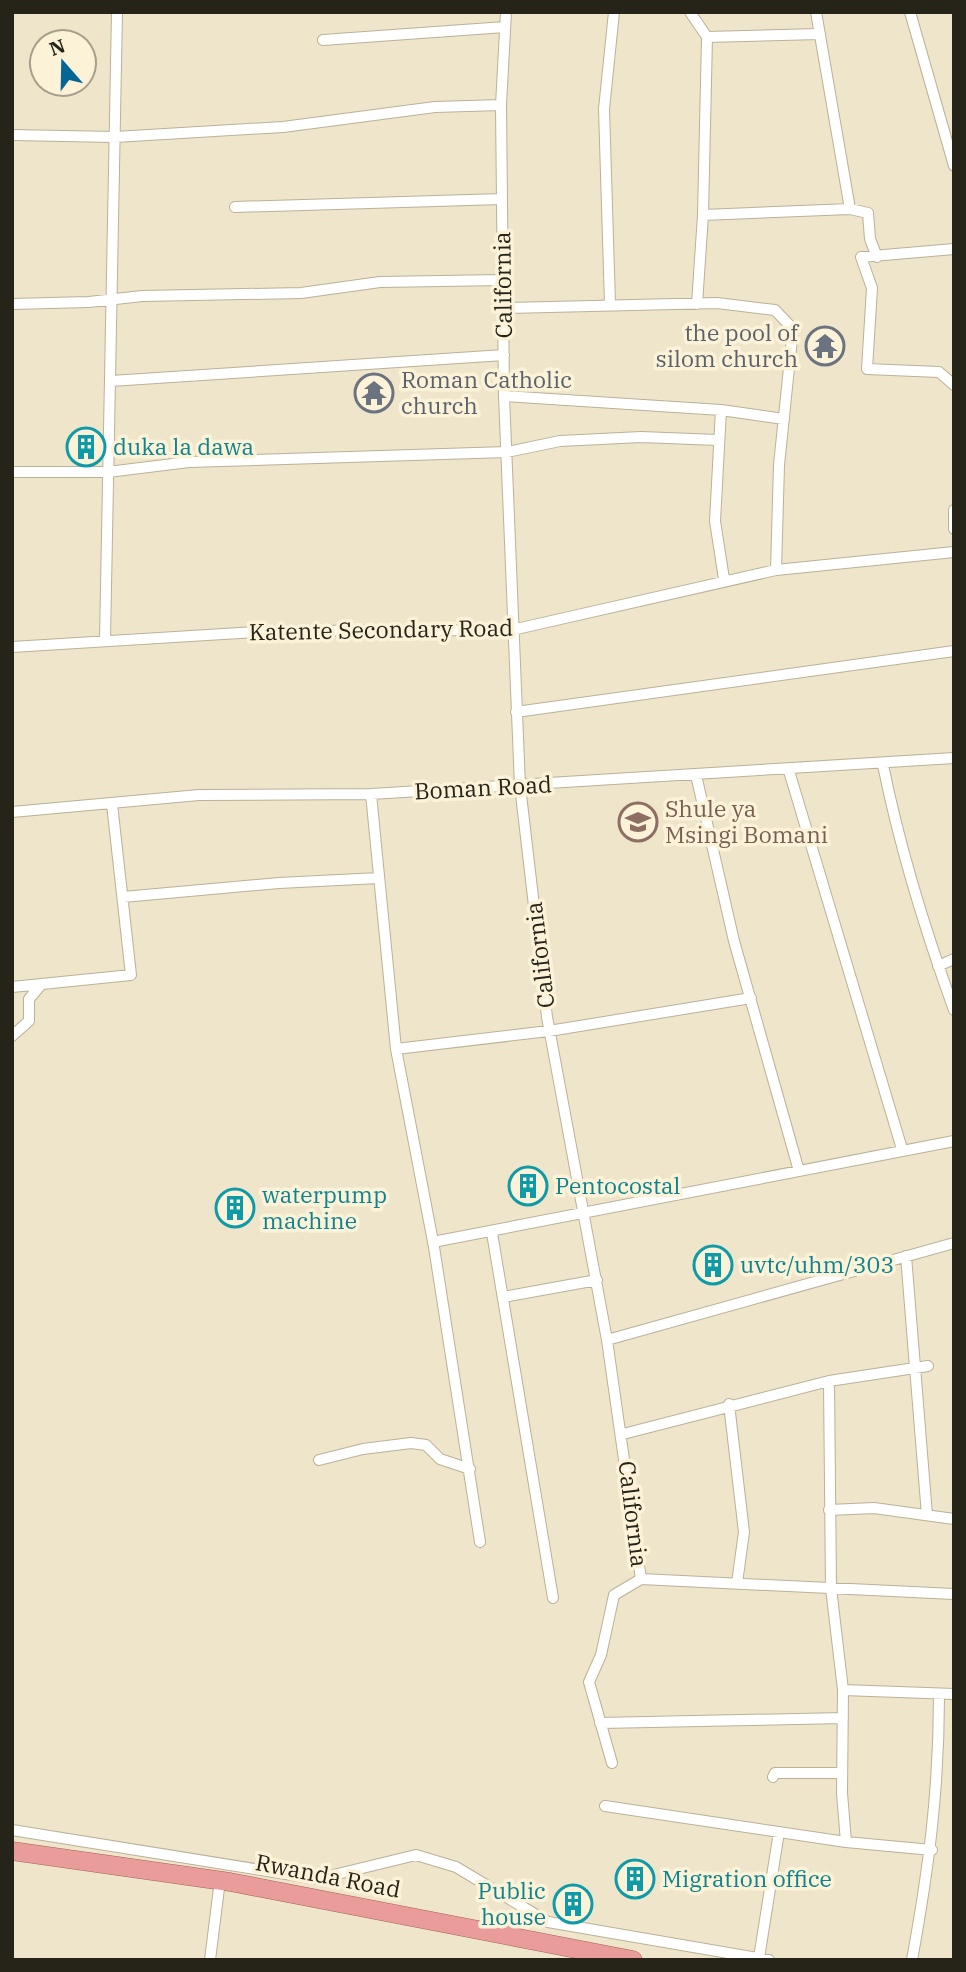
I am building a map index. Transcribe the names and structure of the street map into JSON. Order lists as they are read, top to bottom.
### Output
{
  "streets": {
    "highway": ["Rwanda Road"],
    "street": ["California", "Katente Secondary Road", "Boman Road"]
  },
  "crossings": [
    ["California", "Katente Secondary Road"],
    ["California", "Boman Road"]
  ],
  "places": {
    "temple": ["the pool of silom church", "Roman Catholic church"],
    "building": [
      "duka la dawa",
      "Pentocostal",
      "waterpump machine",
      "uvtc/uhm/303",
      "Migration office",
      "Public house"
    ],
    "school or university": ["Shule ya Msingi Bomani"]
  },
  "north": "top"
}
